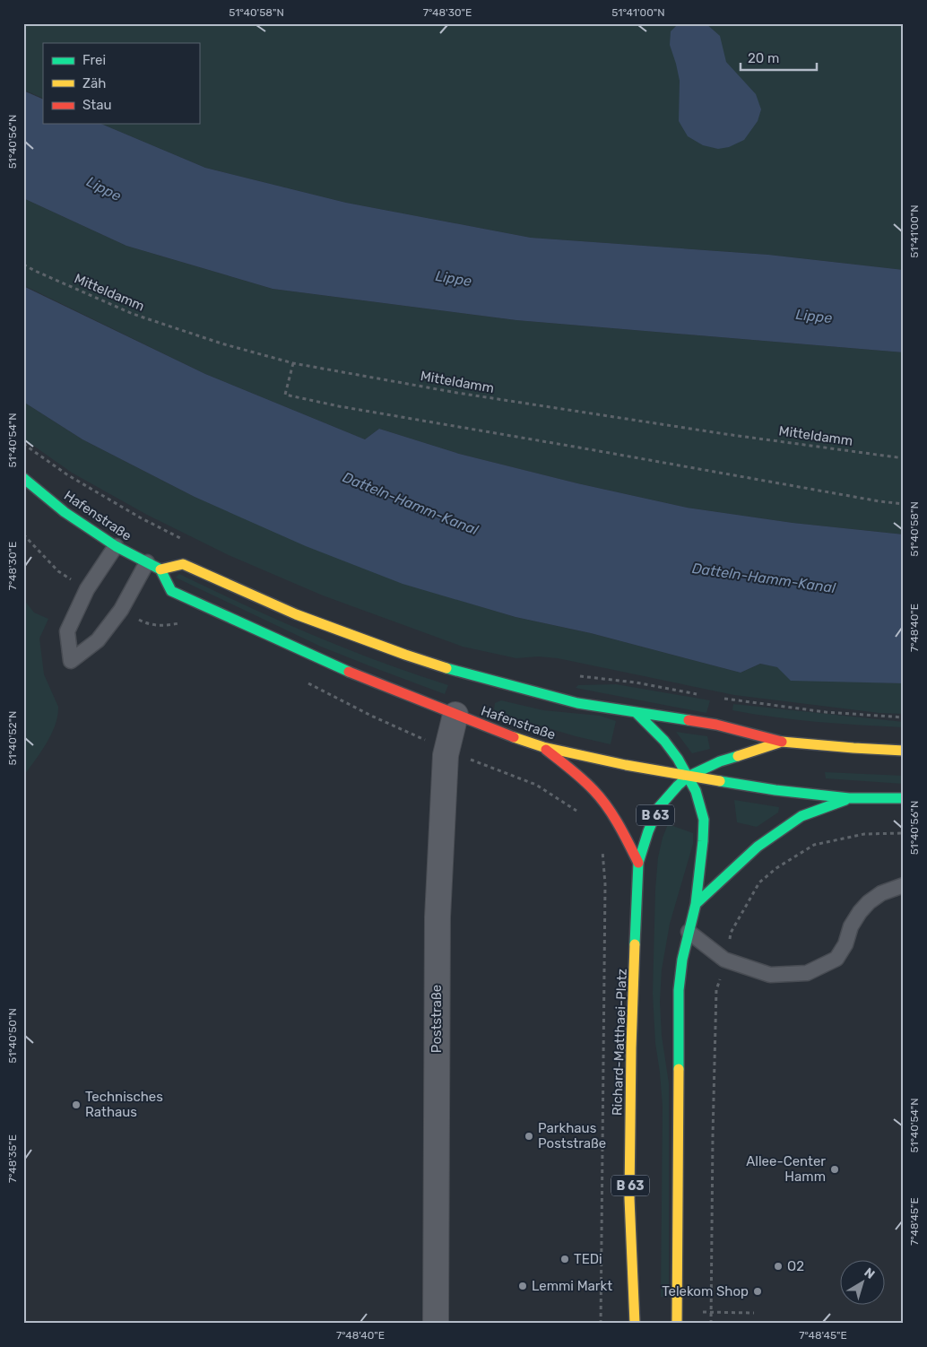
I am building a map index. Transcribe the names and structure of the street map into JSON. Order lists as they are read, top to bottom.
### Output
{
  "streets": {
    "main road": ["Hafenstraße", "B 63", "Richard-Matthaei-Platz"],
    "street": ["Poststraße"],
    "path": ["Mitteldamm"]
  },
  "crossings": [
    ["Hafenstraße", "Poststraße"],
    ["Hafenstraße", "Richard-Matthaei-Platz"],
    ["B 63", "Richard-Matthaei-Platz"]
  ],
  "water": ["Lippe", "Datteln-Hamm-Kanal"],
  "places": [
    "Technisches Rathaus",
    "Parkhaus Poststraße",
    "Allee-Center Hamm",
    "TEDi",
    "O2",
    "Lemmi Markt",
    "Telekom Shop"
  ],
  "legend": ["Frei", "Zäh", "Stau"],
  "scale_bar": "20 m",
  "north": "top right",
  "coordinates": [
    "51°40'58\"N",
    "7°48'30\"E",
    "51°41'00\"N",
    "51°40'56\"N",
    "51°40'54\"N",
    "7°48'40\"E",
    "51°40'52\"N",
    "51°40'50\"N",
    "7°48'35\"E",
    "7°48'45\"E"
  ]
}
